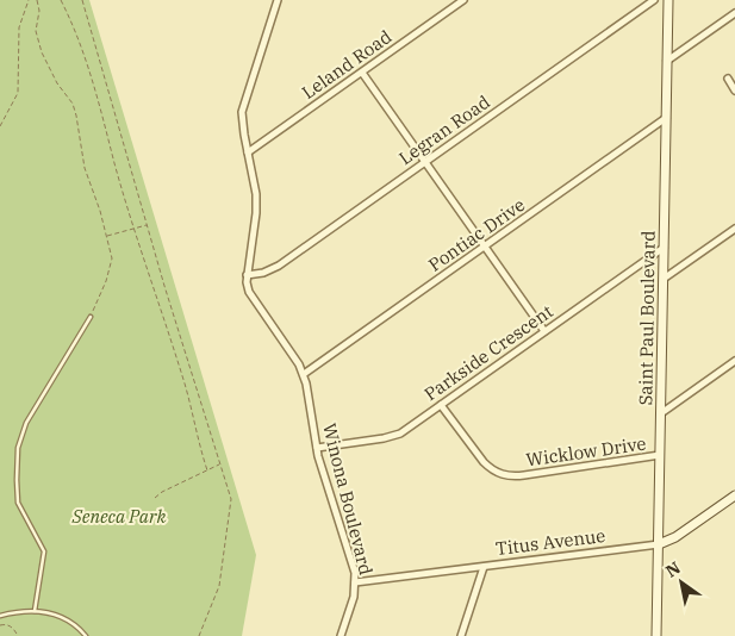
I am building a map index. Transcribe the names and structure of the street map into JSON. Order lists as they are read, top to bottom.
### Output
{
  "streets": {
    "main road": ["Saint Paul Boulevard", "Titus Avenue"],
    "street": [
      "Leland Road",
      "Legran Road",
      "Pontiac Drive",
      "Parkside Crescent",
      "Wicklow Drive",
      "Winona Boulevard"
    ]
  },
  "crossings": [
    ["Leland Road", "Winona Boulevard"],
    ["Legran Road", "Winona Boulevard"],
    ["Pontiac Drive", "Saint Paul Boulevard"],
    ["Pontiac Drive", "Winona Boulevard"],
    ["Saint Paul Boulevard", "Parkside Crescent"],
    ["Saint Paul Boulevard", "Wicklow Drive"],
    ["Saint Paul Boulevard", "Titus Avenue"],
    ["Parkside Crescent", "Wicklow Drive"],
    ["Parkside Crescent", "Winona Boulevard"],
    ["Winona Boulevard", "Titus Avenue"]
  ],
  "parks": ["Seneca Park"],
  "north": "top left"
}
